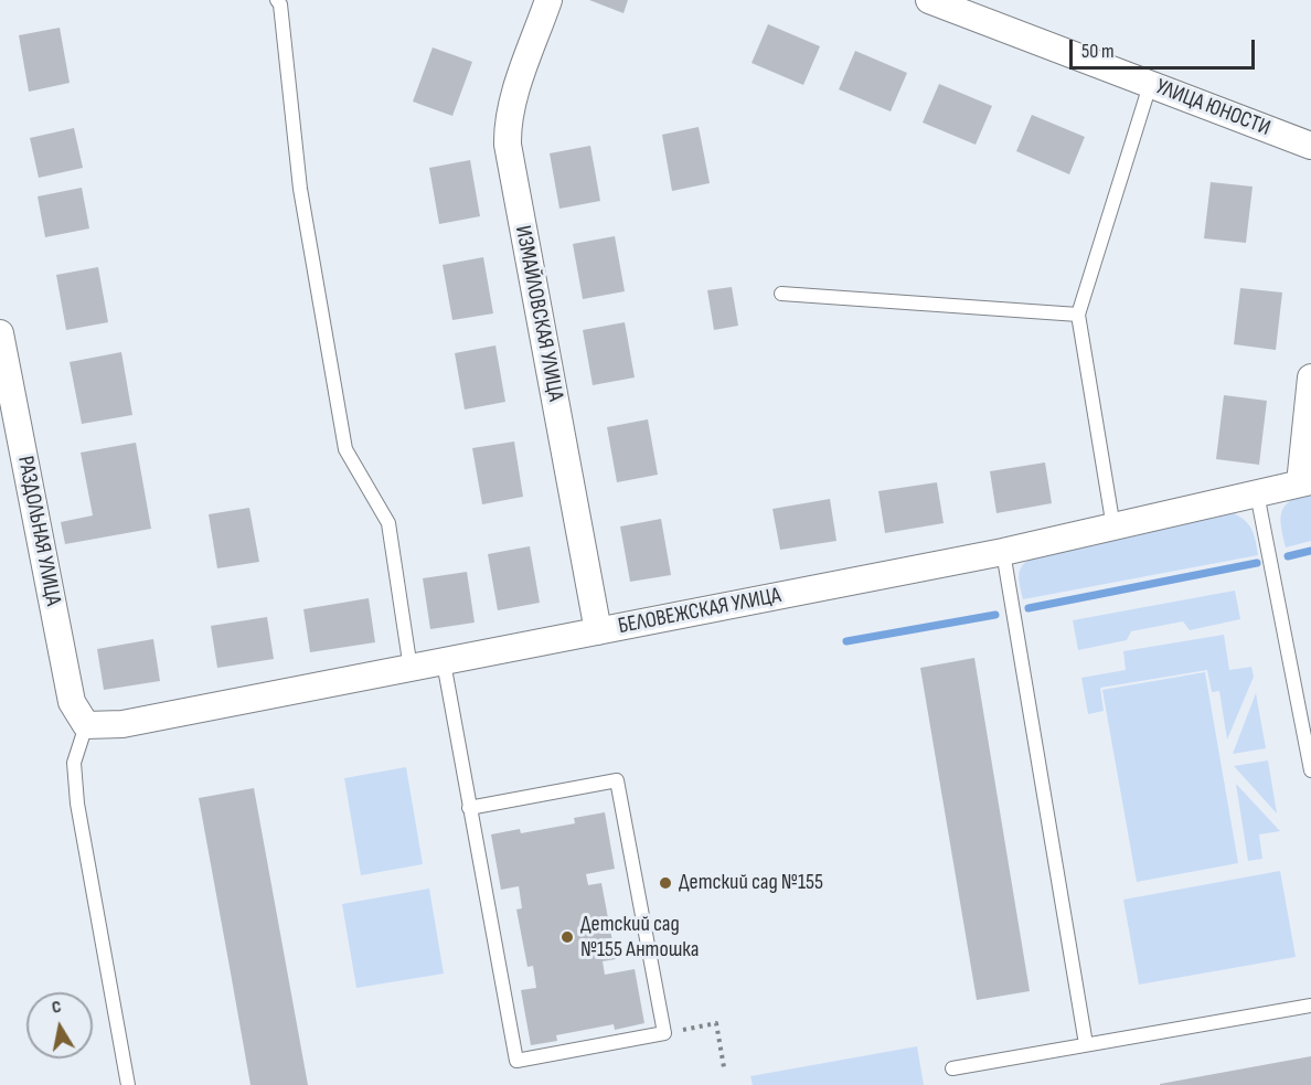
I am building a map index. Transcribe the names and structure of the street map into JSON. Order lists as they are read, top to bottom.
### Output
{
  "streets": {
    "street": [
      "УЛИЦА ЮНОСТИ",
      "ИЗМАЙЛОВСКАЯ УЛИЦА",
      "РАЗДОЛЬНАЯ УЛИЦА",
      "БЕЛОВЕЖСКАЯ УЛИЦА"
    ]
  },
  "crossings": [
    ["ИЗМАЙЛОВСКАЯ УЛИЦА", "БЕЛОВЕЖСКАЯ УЛИЦА"],
    ["РАЗДОЛЬНАЯ УЛИЦА", "БЕЛОВЕЖСКАЯ УЛИЦА"]
  ],
  "places": ["Детский сад №155", "Детский сад №155 Антошка"],
  "scale_bar": "50 m",
  "north": "top"
}
